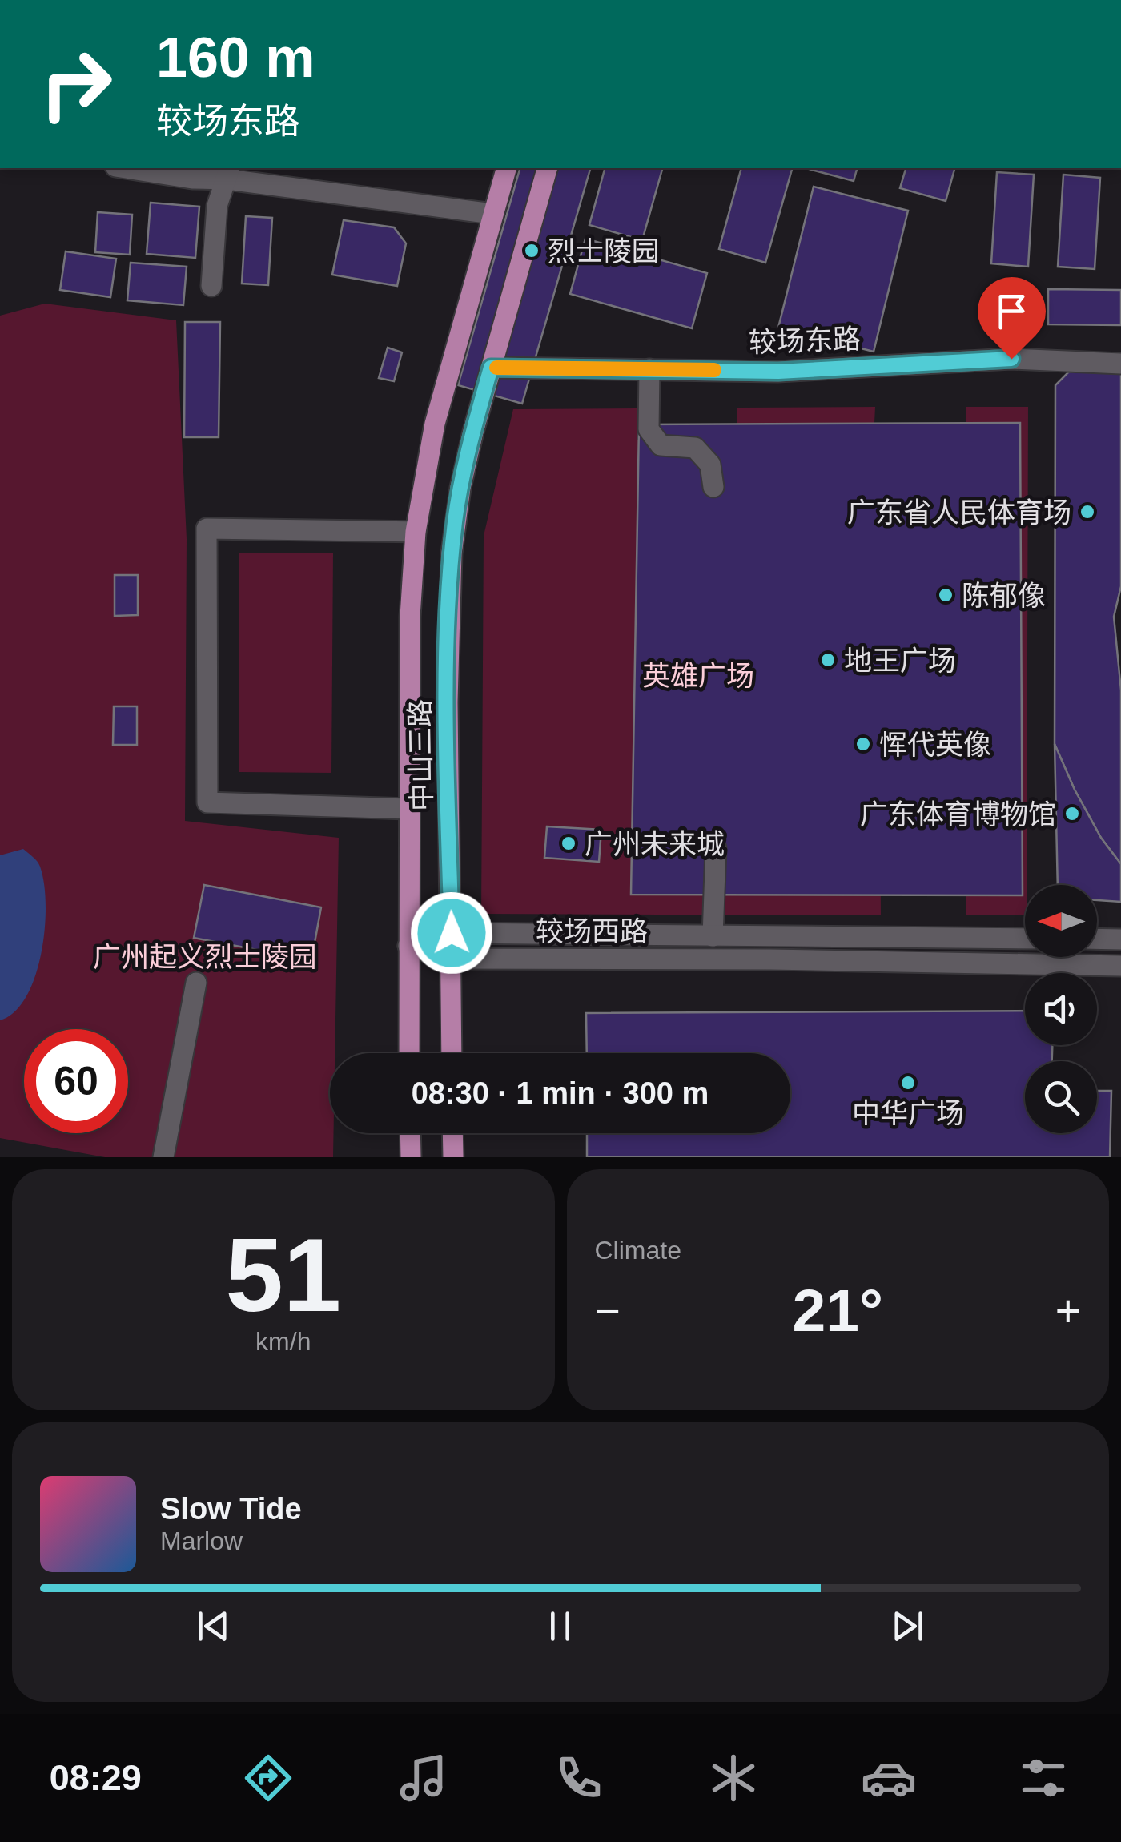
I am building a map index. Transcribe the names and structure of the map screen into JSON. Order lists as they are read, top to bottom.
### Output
{
  "streets": {
    "main road": ["中山三路"],
    "street": ["较场东路", "较场西路"]
  },
  "crossings": [
    ["较场东路", "中山三路"],
    ["中山三路", "较场西路"]
  ],
  "parks": ["英雄广场", "广州起义烈士陵园"],
  "places": [
    "烈士陵园",
    "广东省人民体育场",
    "陈郁像",
    "地王广场",
    "恽代英像",
    "广东体育博物馆",
    "广州未来城",
    "中华广场"
  ],
  "north": "left",
  "page": {
    "turn": ["160 m", "较场东路"],
    "limit": "60",
    "trip": "08:30 · 1 min · 300 m",
    "tile": [
      ["51", "km/h"],
      "Climate"
    ],
    "heat": ["−", "21°", "+"],
    "song": ["Slow Tide", "Marlow"],
    "tabs": "08:29"
  }
}
